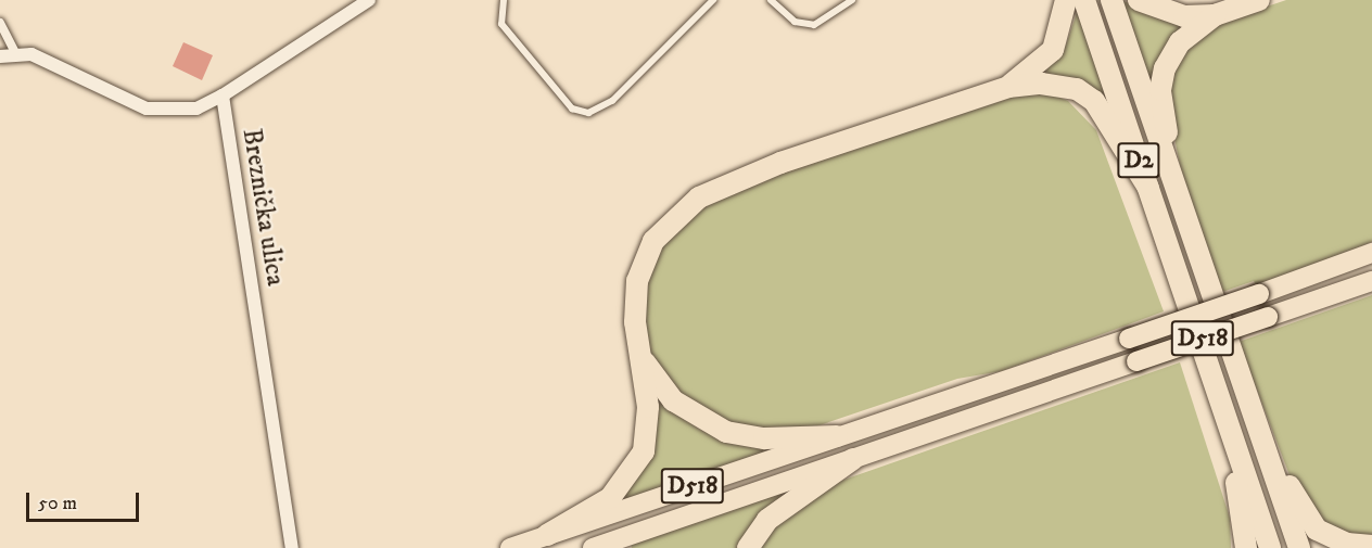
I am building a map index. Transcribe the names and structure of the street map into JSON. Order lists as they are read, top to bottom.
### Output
{
  "streets": {
    "highway": ["D2"],
    "main road": ["D518"],
    "street": ["Breznička ulica"]
  },
  "scale_bar": "50 m"
}
